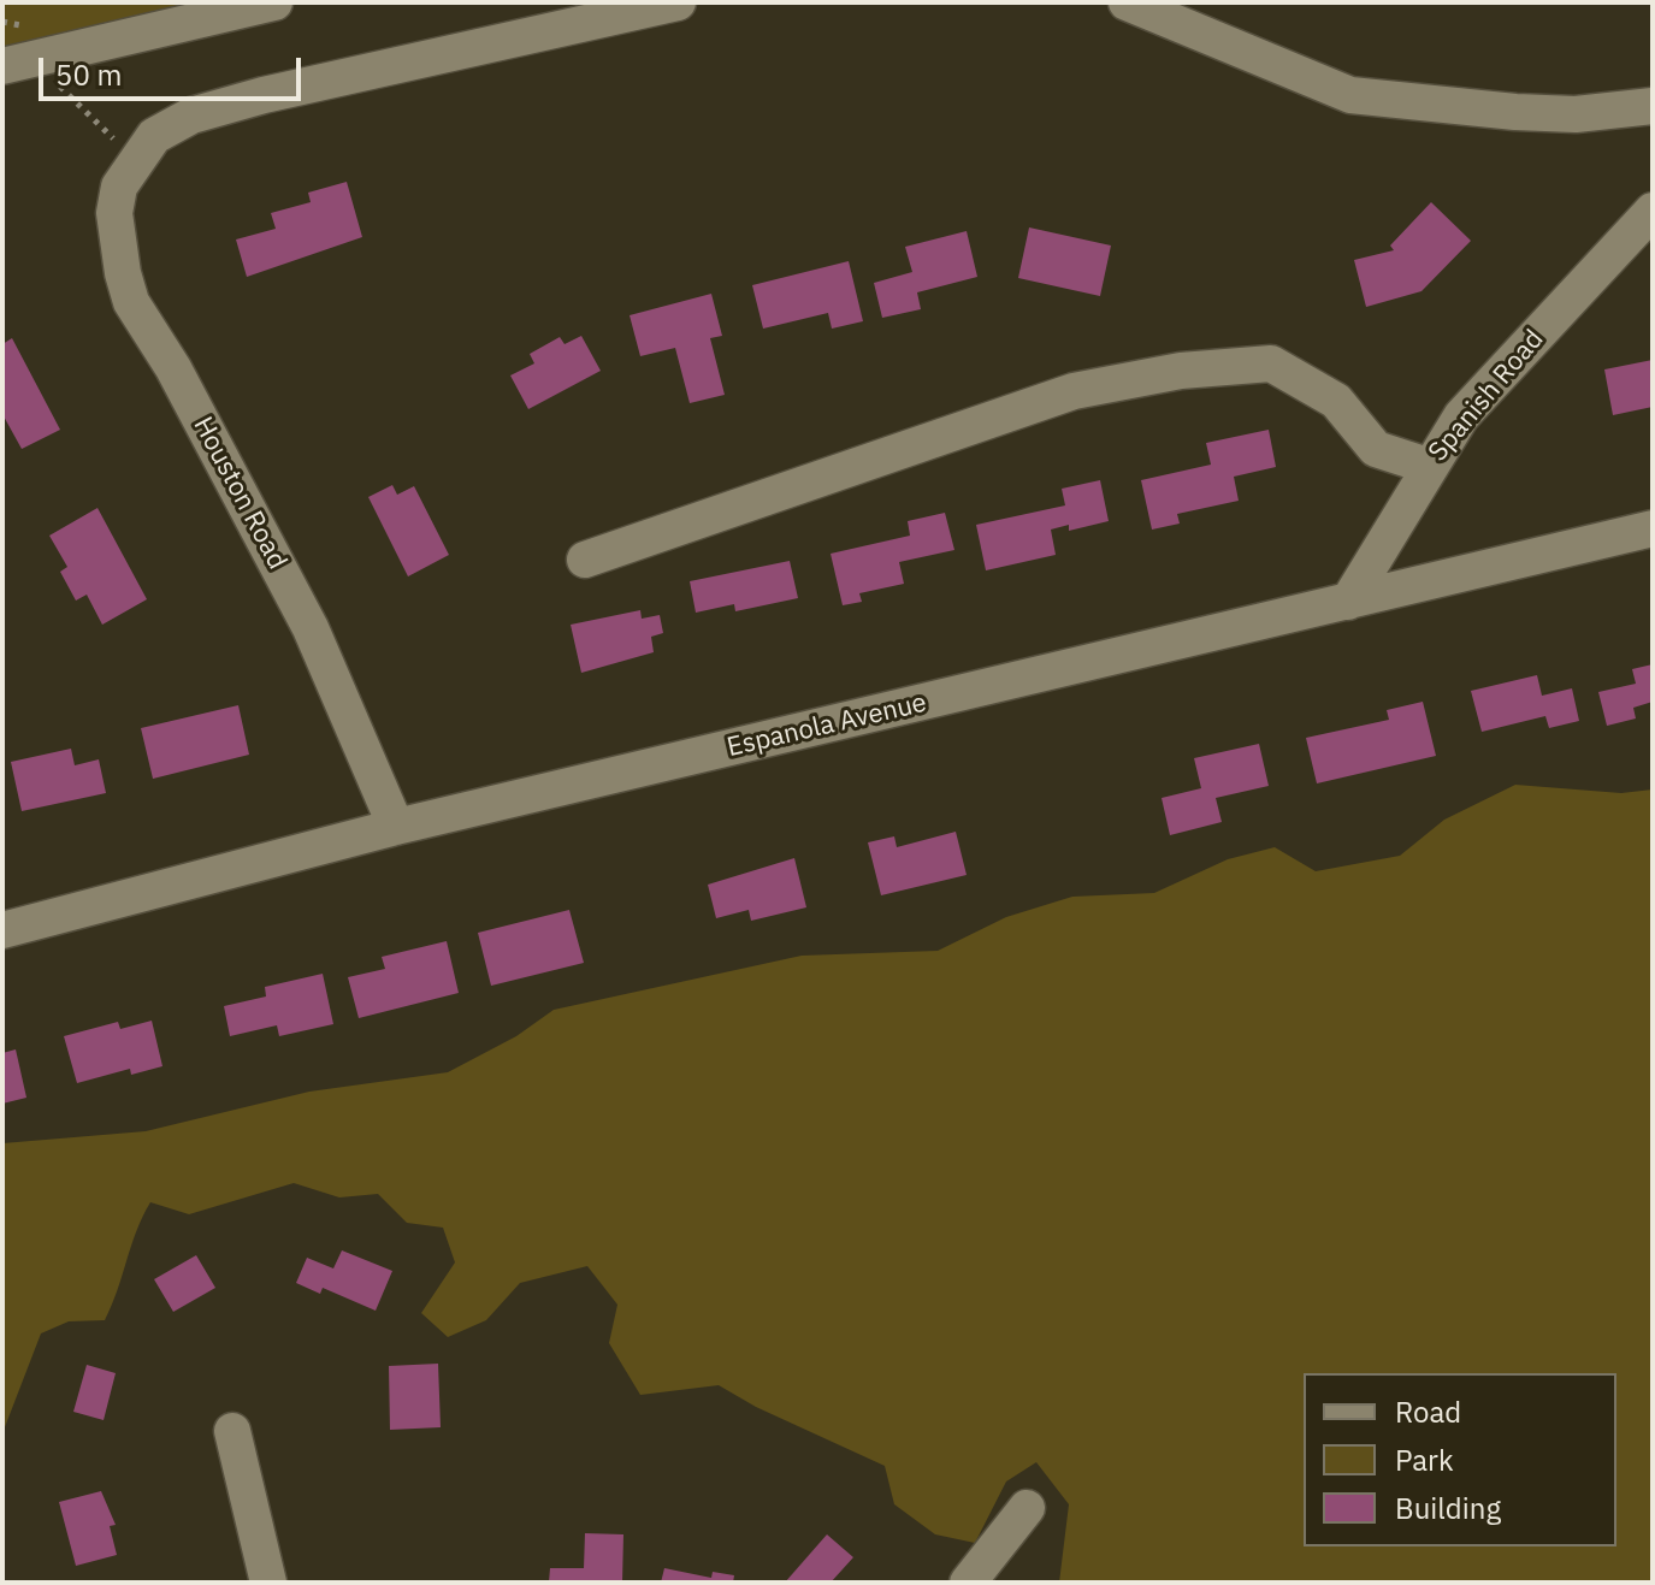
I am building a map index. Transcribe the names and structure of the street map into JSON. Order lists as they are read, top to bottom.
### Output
{
  "streets": {
    "street": ["Spanish Road", "Houston Road", "Espanola Avenue"]
  },
  "crossings": [
    ["Spanish Road", "Espanola Avenue"],
    ["Houston Road", "Espanola Avenue"]
  ],
  "legend": ["Road", "Park", "Building"],
  "scale_bar": "50 m"
}
